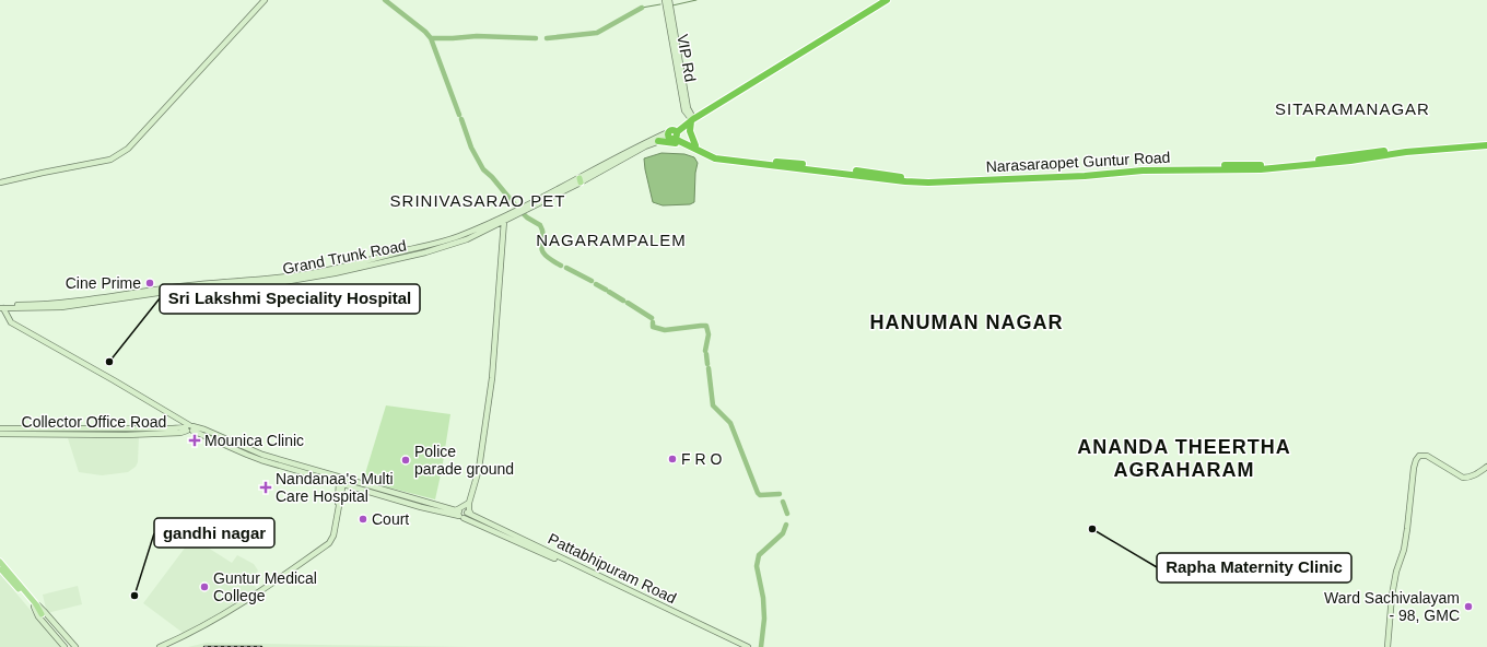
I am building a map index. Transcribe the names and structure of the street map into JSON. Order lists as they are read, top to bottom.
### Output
{
  "streets": {
    "highway": ["Narasaraopet Guntur Road"],
    "street": [
      "VIP Rd",
      "Grand Trunk Road",
      "Collector Office Road",
      "Pattabhipuram Road"
    ]
  },
  "crossings": [
    ["Narasaraopet Guntur Road", "Grand Trunk Road"],
    ["Collector Office Road", "Pattabhipuram Road"]
  ],
  "districts": [
    "SITARAMANAGAR",
    "SRINIVASARAO PET",
    "NAGARAMPALEM",
    "HANUMAN NAGAR",
    "ANANDA THEERTHA AGRAHARAM"
  ],
  "places": {
    "other": [
      "Cine Prime",
      "Sri Lakshmi Speciality Hospital",
      "F R O",
      "Police parade ground",
      "Court",
      "Rapha Maternity Clinic",
      "Guntur Medical College",
      "gandhi nagar",
      "Ward Sachivalayam - 98, GMC"
    ],
    "health": ["Mounica Clinic", "Nandanaa's Multi Care Hospital"]
  }
}
